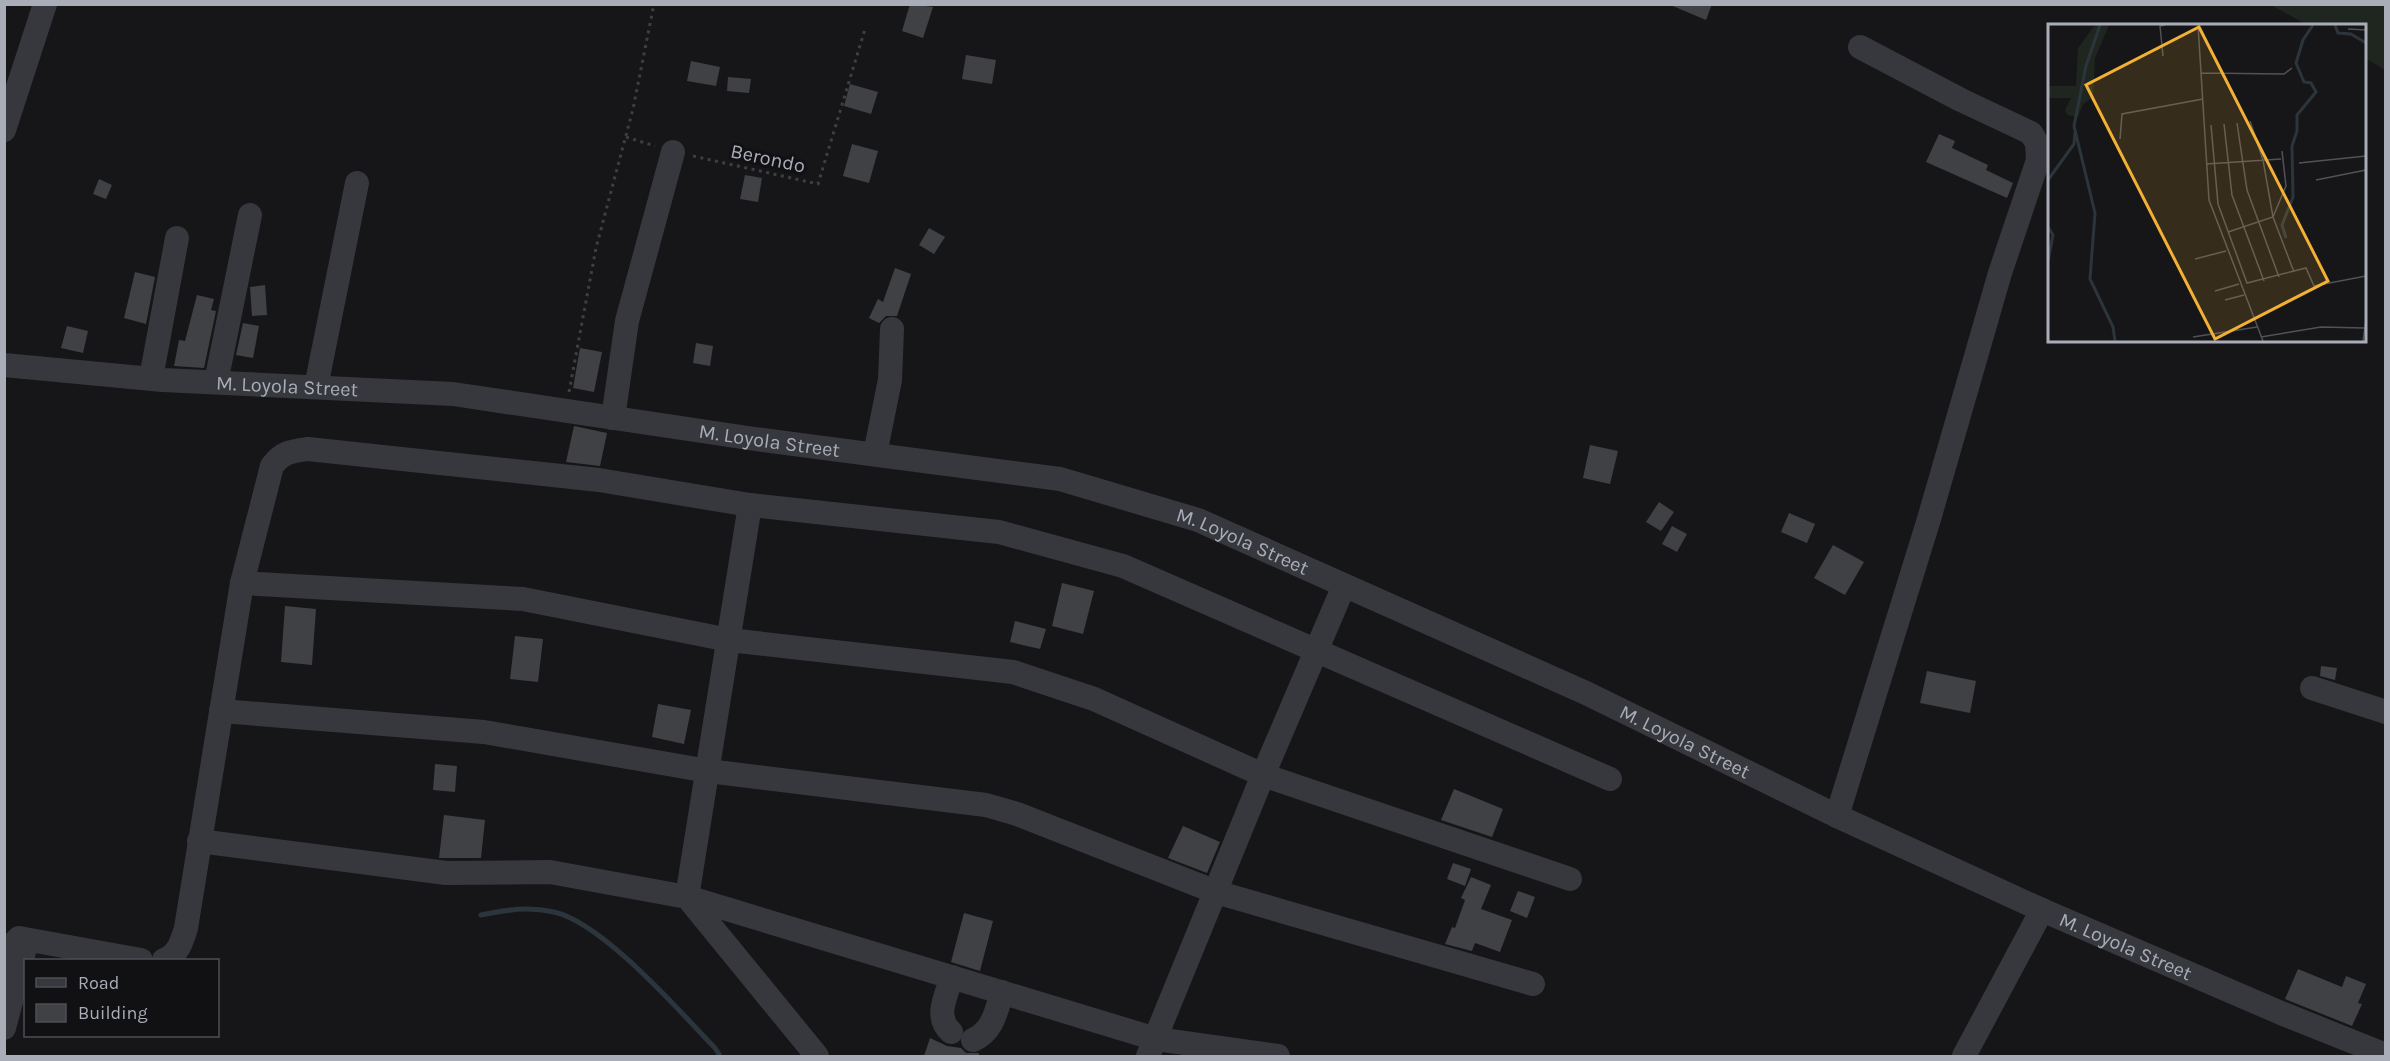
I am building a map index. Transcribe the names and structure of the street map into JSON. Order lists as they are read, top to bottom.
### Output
{
  "streets": {
    "street": ["M. Loyola Street"],
    "path": ["Berondo"]
  },
  "legend": ["Road", "Building"]
}
